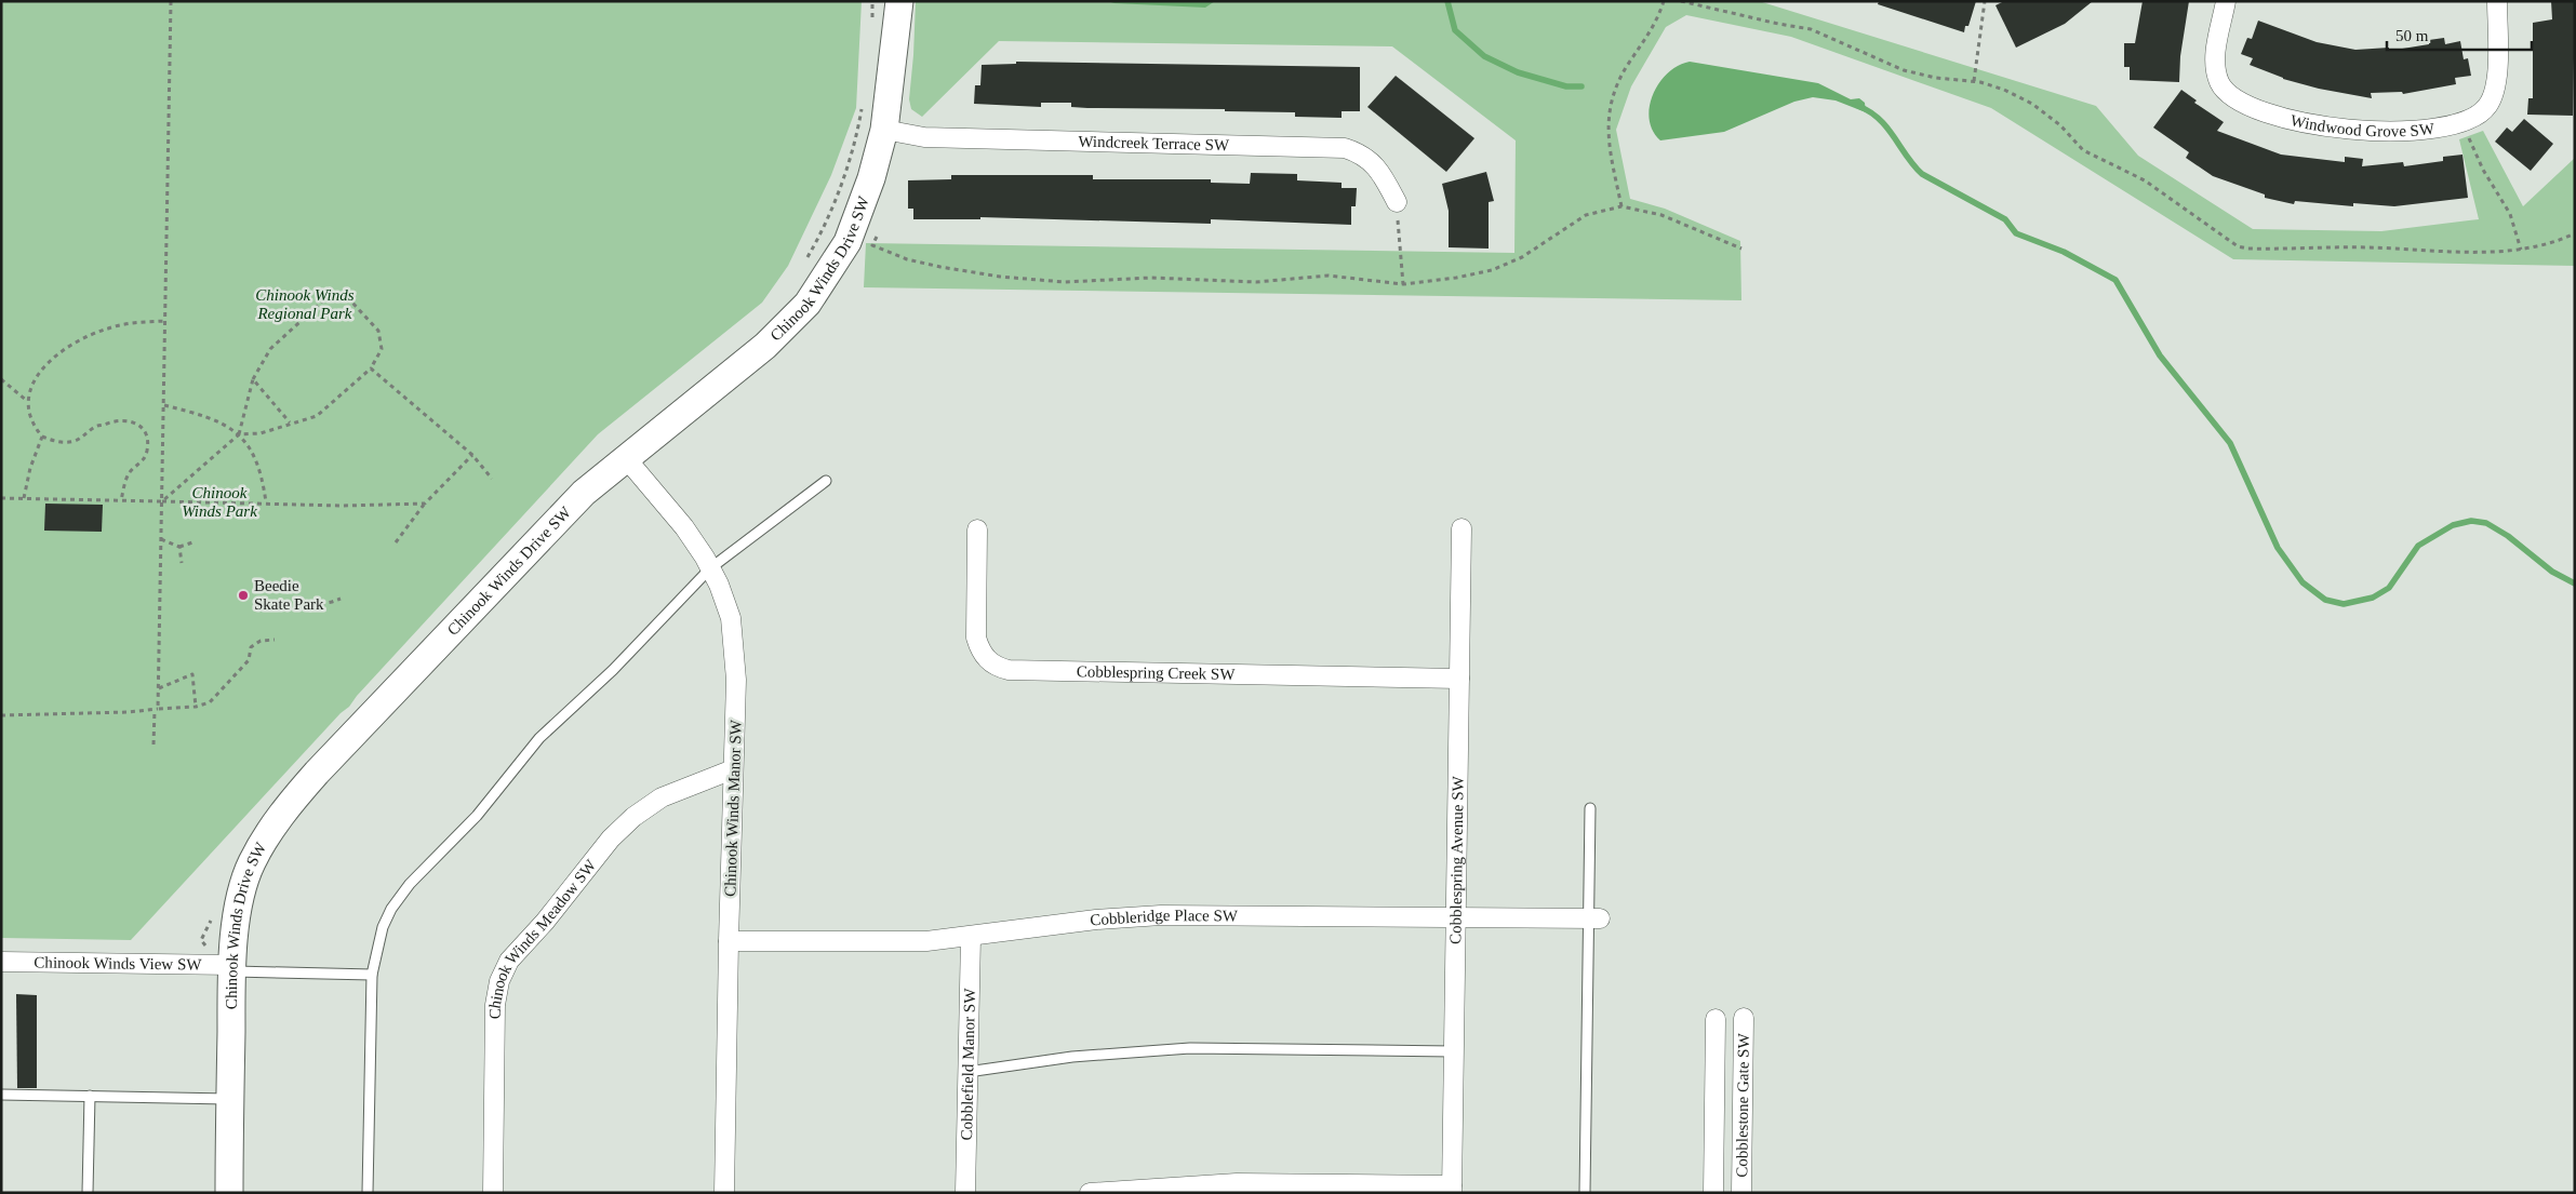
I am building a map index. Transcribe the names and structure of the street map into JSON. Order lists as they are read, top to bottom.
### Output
{
  "streets": {
    "street": [
      "Windwood Grove SW",
      "Windcreek Terrace SW",
      "Chinook Winds Drive SW",
      "Cobblespring Creek SW",
      "Chinook Winds Manor SW",
      "Cobblespring Avenue SW",
      "Cobbleridge Place SW",
      "Chinook Winds Meadow SW",
      "Chinook Winds View SW",
      "Cobblefield Manor SW",
      "Cobblestone Gate SW"
    ]
  },
  "crossings": [
    ["Windcreek Terrace SW", "Chinook Winds Drive SW"],
    ["Chinook Winds Drive SW", "Chinook Winds Manor SW"],
    ["Chinook Winds Drive SW", "Chinook Winds View SW"],
    ["Cobblespring Creek SW", "Cobblespring Avenue SW"],
    ["Chinook Winds Manor SW", "Cobbleridge Place SW"],
    ["Chinook Winds Manor SW", "Chinook Winds Meadow SW"],
    ["Cobblespring Avenue SW", "Cobbleridge Place SW"],
    ["Cobbleridge Place SW", "Cobblefield Manor SW"]
  ],
  "parks": ["Chinook Winds Regional Park", "Chinook Winds Park"],
  "places": ["Beedie Skate Park"],
  "scale_bar": "50 m"
}
